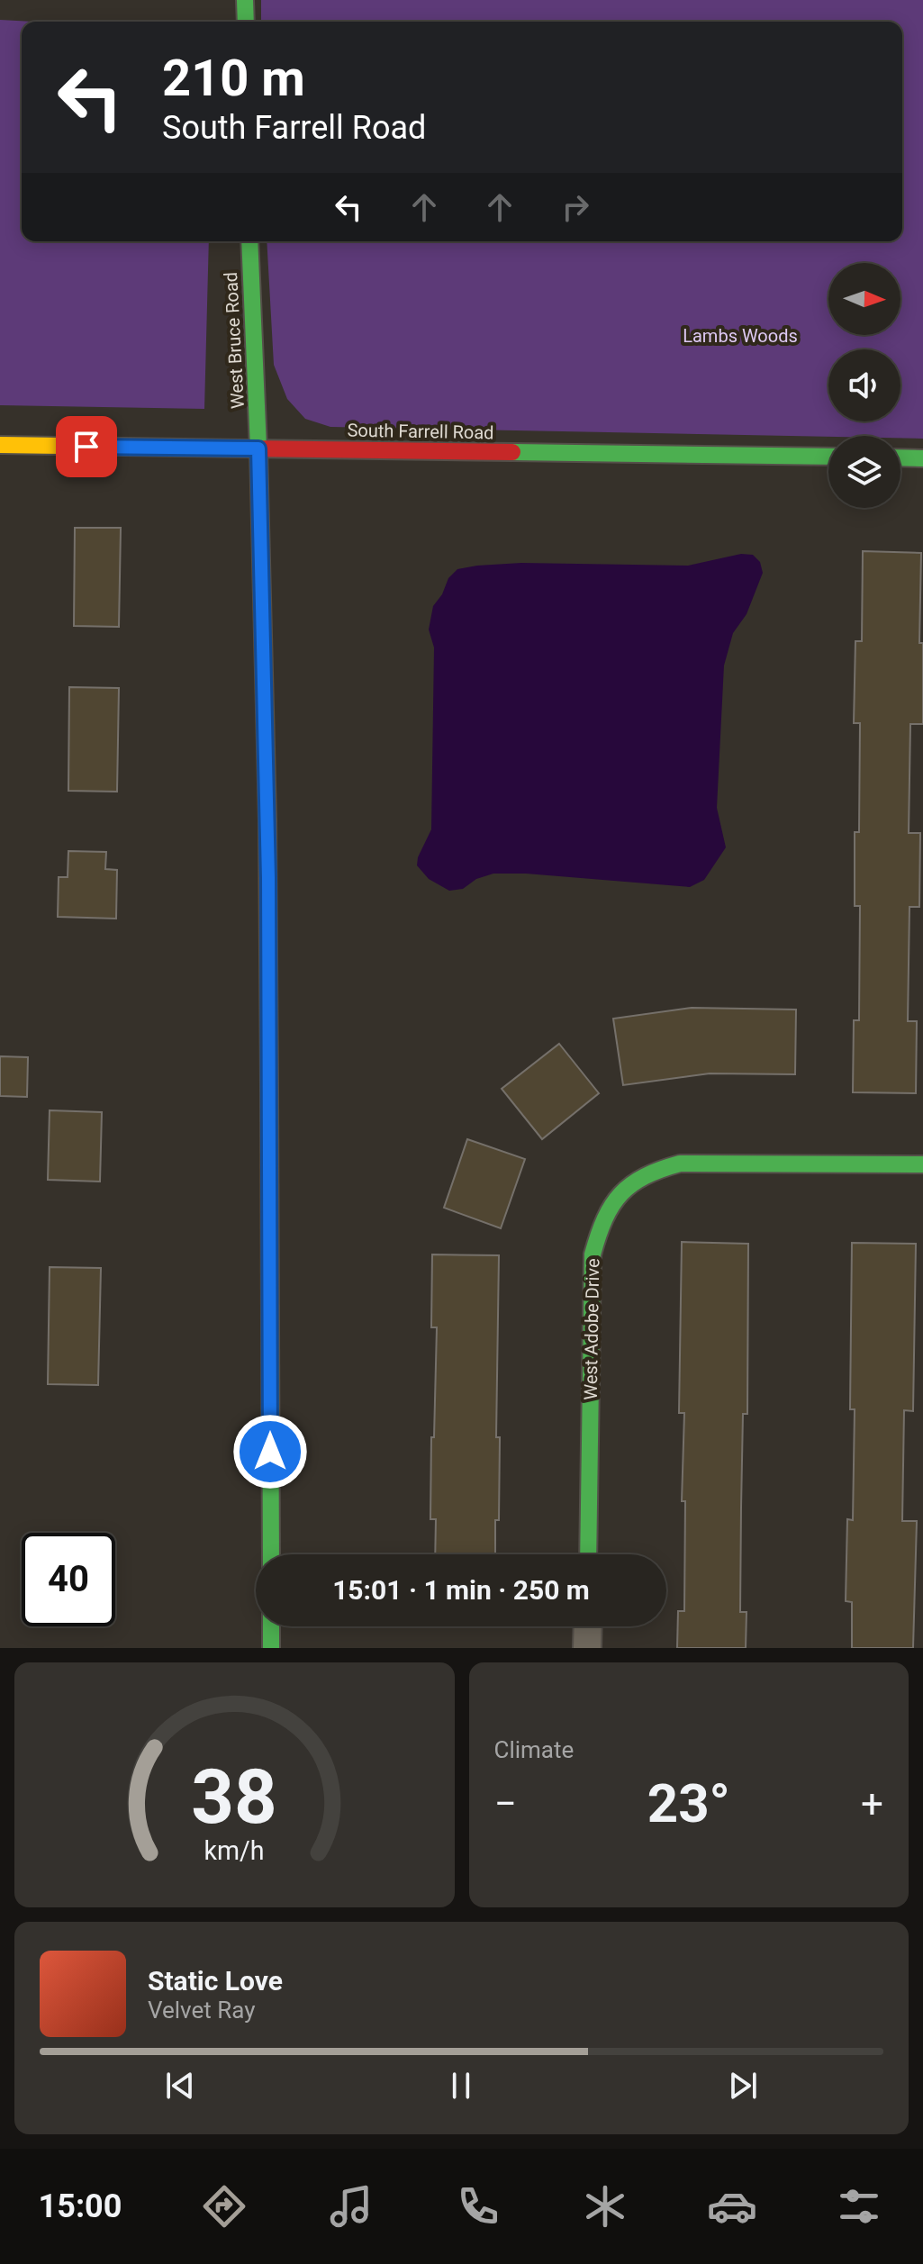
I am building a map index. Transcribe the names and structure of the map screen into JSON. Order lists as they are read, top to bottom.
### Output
{
  "streets": {
    "street": ["West Bruce Road", "South Farrell Road", "West Adobe Drive"]
  },
  "crossings": [
    ["West Bruce Road", "South Farrell Road"]
  ],
  "parks": ["Lambs Woods"],
  "north": "right",
  "page": {
    "turn": ["210 m", "South Farrell Road"],
    "limit": "40",
    "trip": "15:01 · 1 min · 250 m",
    "tile": "Climate",
    "heat": ["−", "23°", "+"],
    "song": ["Static Love", "Velvet Ray"],
    "tabs": "15:00",
    "gauge": ["38", "km/h"]
  }
}
